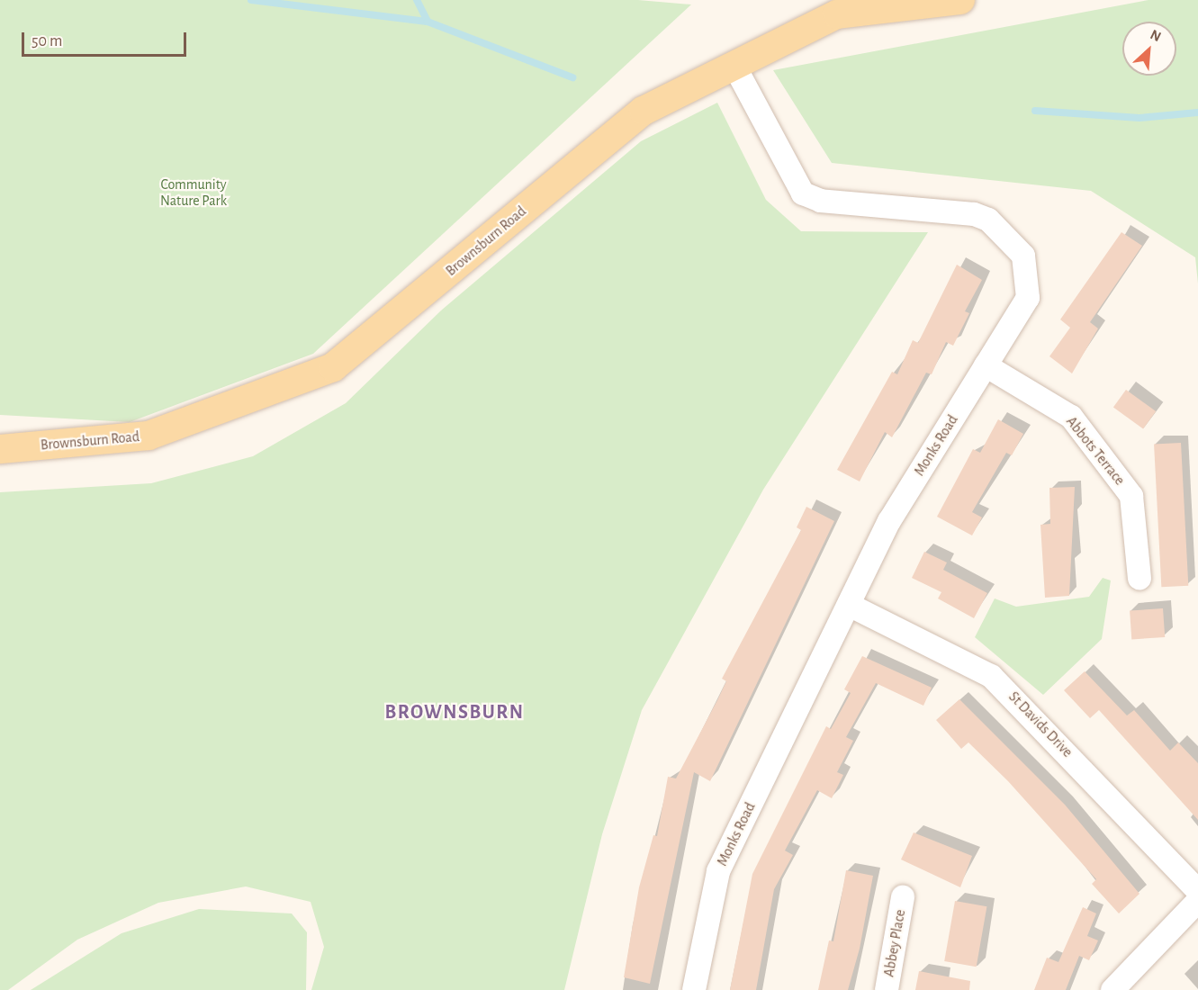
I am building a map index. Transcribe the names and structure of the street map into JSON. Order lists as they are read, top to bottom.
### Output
{
  "streets": {
    "main road": ["Brownsburn Road"],
    "street": [
      "Monks Road",
      "Abbots Terrace",
      "St Davids Drive",
      "Abbey Place"
    ]
  },
  "crossings": [
    ["Brownsburn Road", "Monks Road"],
    ["Monks Road", "Abbots Terrace"],
    ["Monks Road", "St Davids Drive"]
  ],
  "districts": ["BROWNSBURN"],
  "parks": ["Community Nature Park"],
  "scale_bar": "50 m",
  "north": "top right"
}
